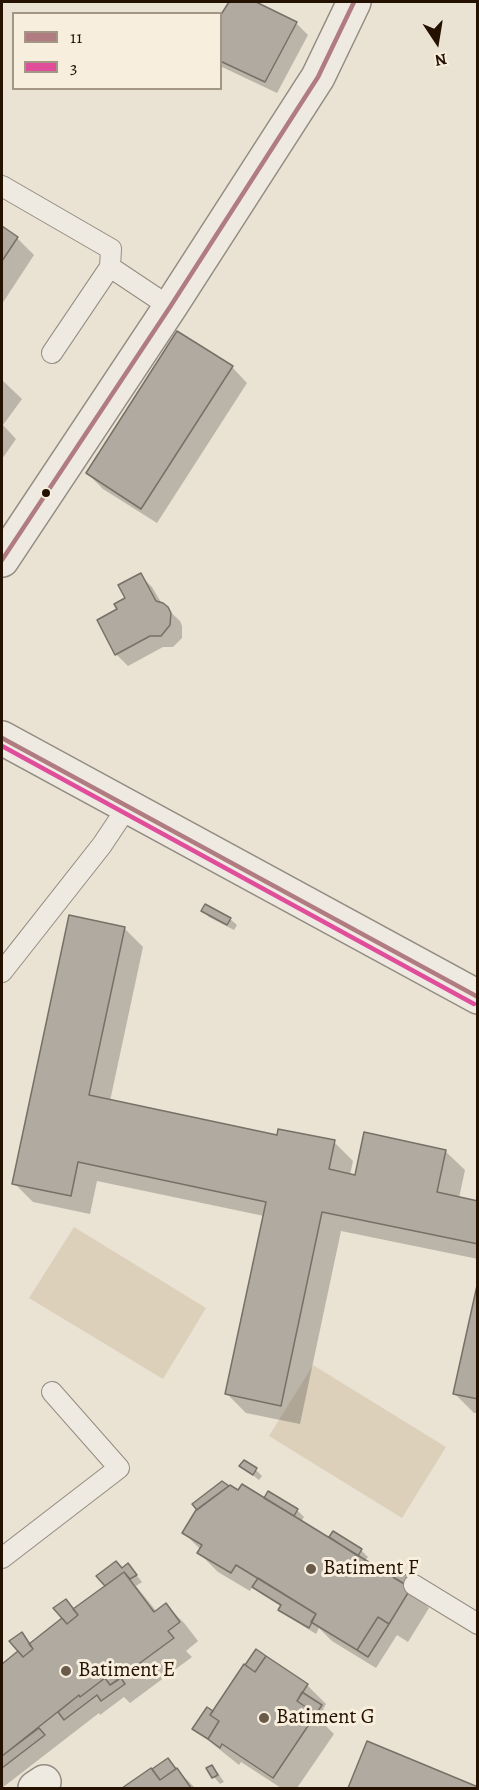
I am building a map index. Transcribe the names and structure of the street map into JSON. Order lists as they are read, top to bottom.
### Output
{
  "places": ["Batiment F", "Batiment E", "Batiment G"],
  "lines": ["transit line 11", "transit line 3"],
  "legend": ["11", "3"],
  "north": "bottom"
}
